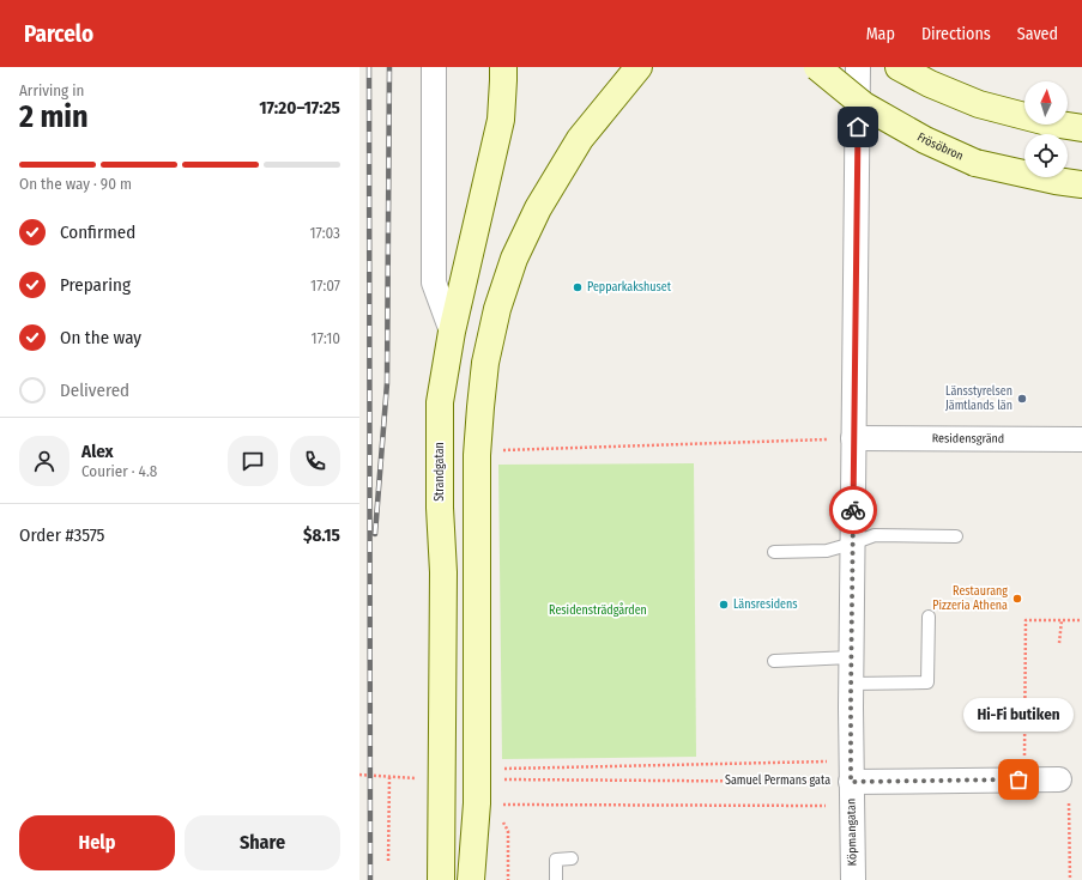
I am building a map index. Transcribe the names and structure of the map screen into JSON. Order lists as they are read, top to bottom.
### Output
{
  "streets": {
    "main road": ["Frösöbron", "Strandgatan"],
    "street": ["Residensgränd", "Köpmangatan"],
    "path": ["Samuel Permans gata"]
  },
  "crossings": [
    ["Residensgränd", "Köpmangatan"],
    ["Samuel Permans gata", "Köpmangatan"]
  ],
  "parks": ["Residensträdgården"],
  "places": [
    "Pepparkakshuset",
    "Länsstyrelsen Jämtlands län",
    "Restaurang Pizzeria Athena",
    "Länsresidens",
    "Hi-Fi butiken"
  ],
  "north": "top",
  "page": {
    "header": "Parcelo",
    "nav": ["Map", "Directions", "Saved"],
    "heading": ["2 min", "Arriving in", "17:20–17:25"],
    "panel": [
      "Alex",
      "Courier · 4.8",
      "Order #3575",
      "$8.15"
    ],
    "bar": "On the way · 90 m",
    "list": [
      ["Confirmed", "17:03"],
      ["Preparing", "17:07"],
      ["On the way", "17:10"],
      "Delivered"
    ],
    "bubble": "Hi-Fi butiken",
    "buttons": ["Help", "Share"]
  }
}
